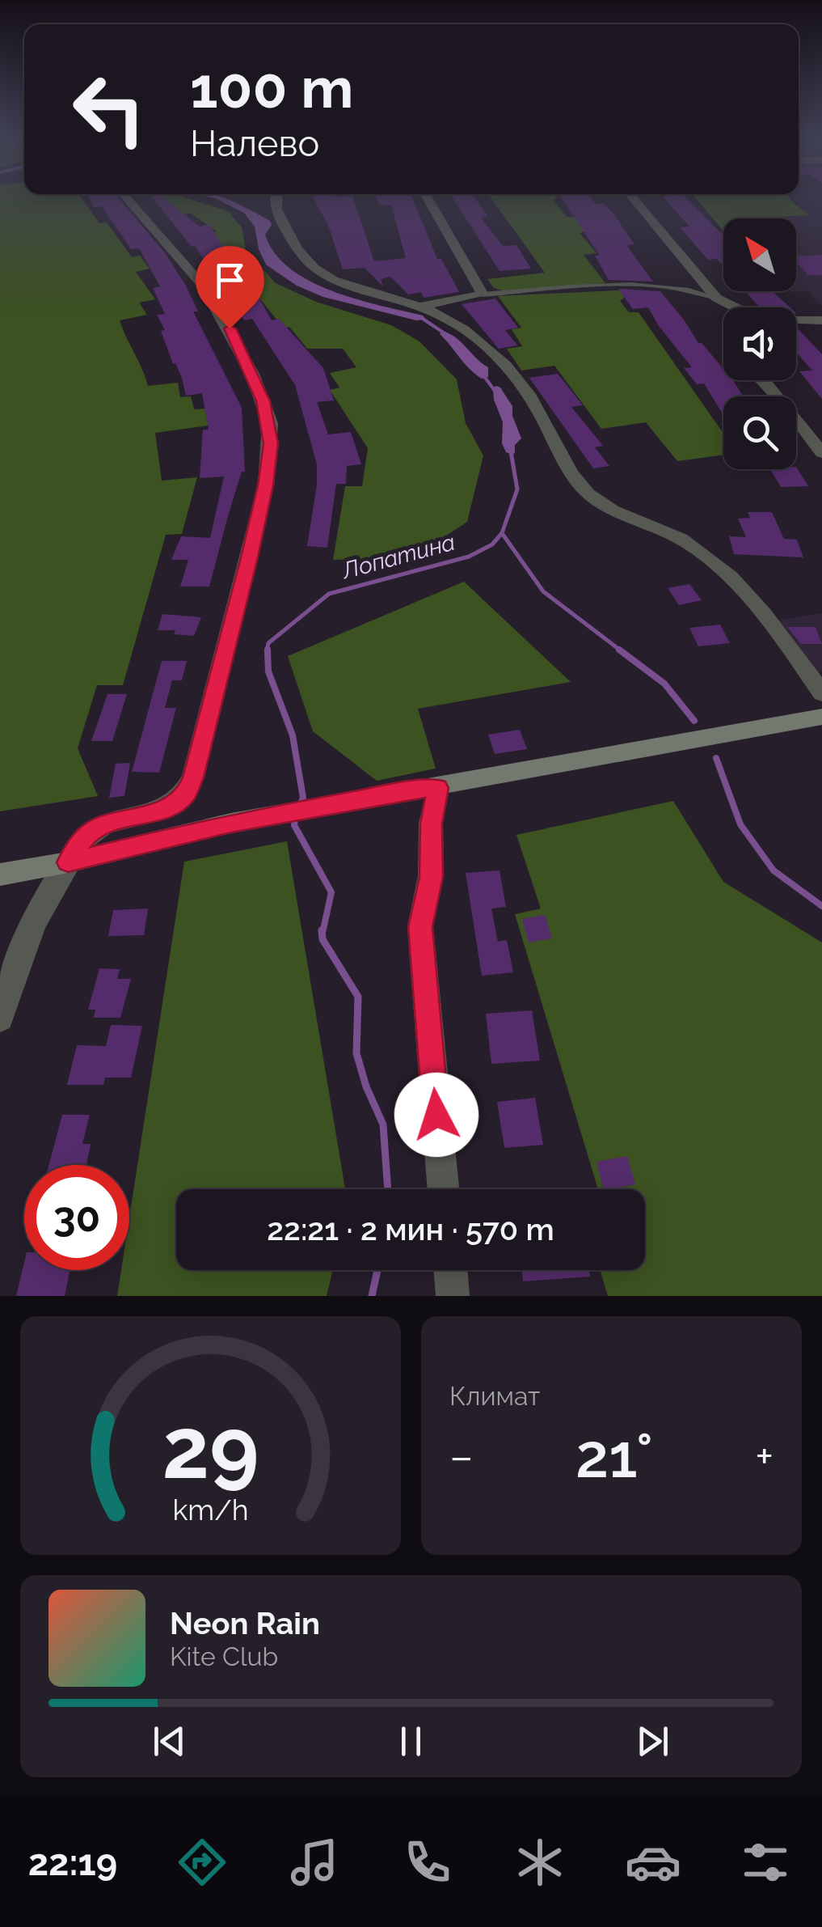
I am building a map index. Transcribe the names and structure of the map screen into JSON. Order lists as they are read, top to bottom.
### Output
{
  "water": ["Лопатина"],
  "north": "top left",
  "page": {
    "turn": ["100 m", "Налево"],
    "limit": "30",
    "trip": "22:21 · 2 мин · 570 m",
    "tile": "Климат",
    "heat": ["−", "21°", "+"],
    "song": ["Neon Rain", "Kite Club"],
    "tabs": "22:19",
    "gauge": ["29", "km/h"]
  }
}
